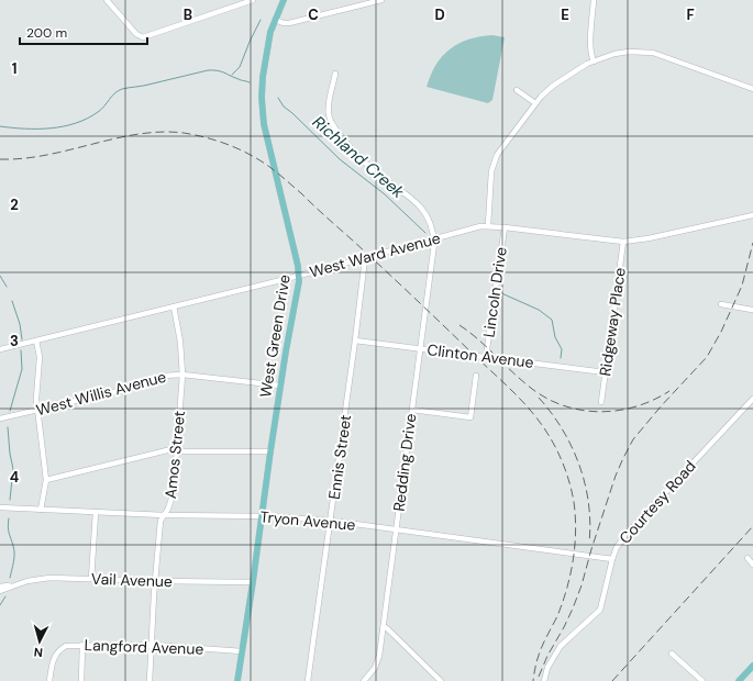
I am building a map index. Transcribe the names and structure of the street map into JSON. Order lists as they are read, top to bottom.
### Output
{
  "streets": {
    "main road": ["West Green Drive"],
    "street": [
      "West Ward Avenue",
      "Lincoln Drive",
      "Ridgeway Place",
      "Clinton Avenue",
      "West Willis Avenue",
      "Amos Street",
      "Ennis Street",
      "Redding Drive",
      "Courtesy Road",
      "Tryon Avenue",
      "Vail Avenue",
      "Langford Avenue"
    ]
  },
  "crossings": [
    ["West Ward Avenue", "Lincoln Drive"],
    ["West Ward Avenue", "Ridgeway Place"],
    ["West Ward Avenue", "West Green Drive"],
    ["West Ward Avenue", "Amos Street"],
    ["West Ward Avenue", "Ennis Street"],
    ["West Ward Avenue", "Redding Drive"],
    ["Lincoln Drive", "Clinton Avenue"],
    ["Ridgeway Place", "Clinton Avenue"],
    ["West Green Drive", "West Willis Avenue"],
    ["West Green Drive", "Tryon Avenue"],
    ["West Green Drive", "Vail Avenue"],
    ["West Green Drive", "Langford Avenue"],
    ["Clinton Avenue", "Ennis Street"],
    ["Clinton Avenue", "Redding Drive"],
    ["West Willis Avenue", "Amos Street"],
    ["Amos Street", "Tryon Avenue"],
    ["Amos Street", "Vail Avenue"],
    ["Amos Street", "Langford Avenue"],
    ["Ennis Street", "Tryon Avenue"],
    ["Redding Drive", "Tryon Avenue"],
    ["Courtesy Road", "Tryon Avenue"]
  ],
  "water": ["Richland Creek"],
  "scale_bar": "200 m",
  "north": "bottom",
  "grid": {
    "columns": [
      "B",
      "C",
      "D",
      "E",
      "F"
    ],
    "rows": [
      "1",
      "2",
      "3",
      "4"
    ]
  }
}
